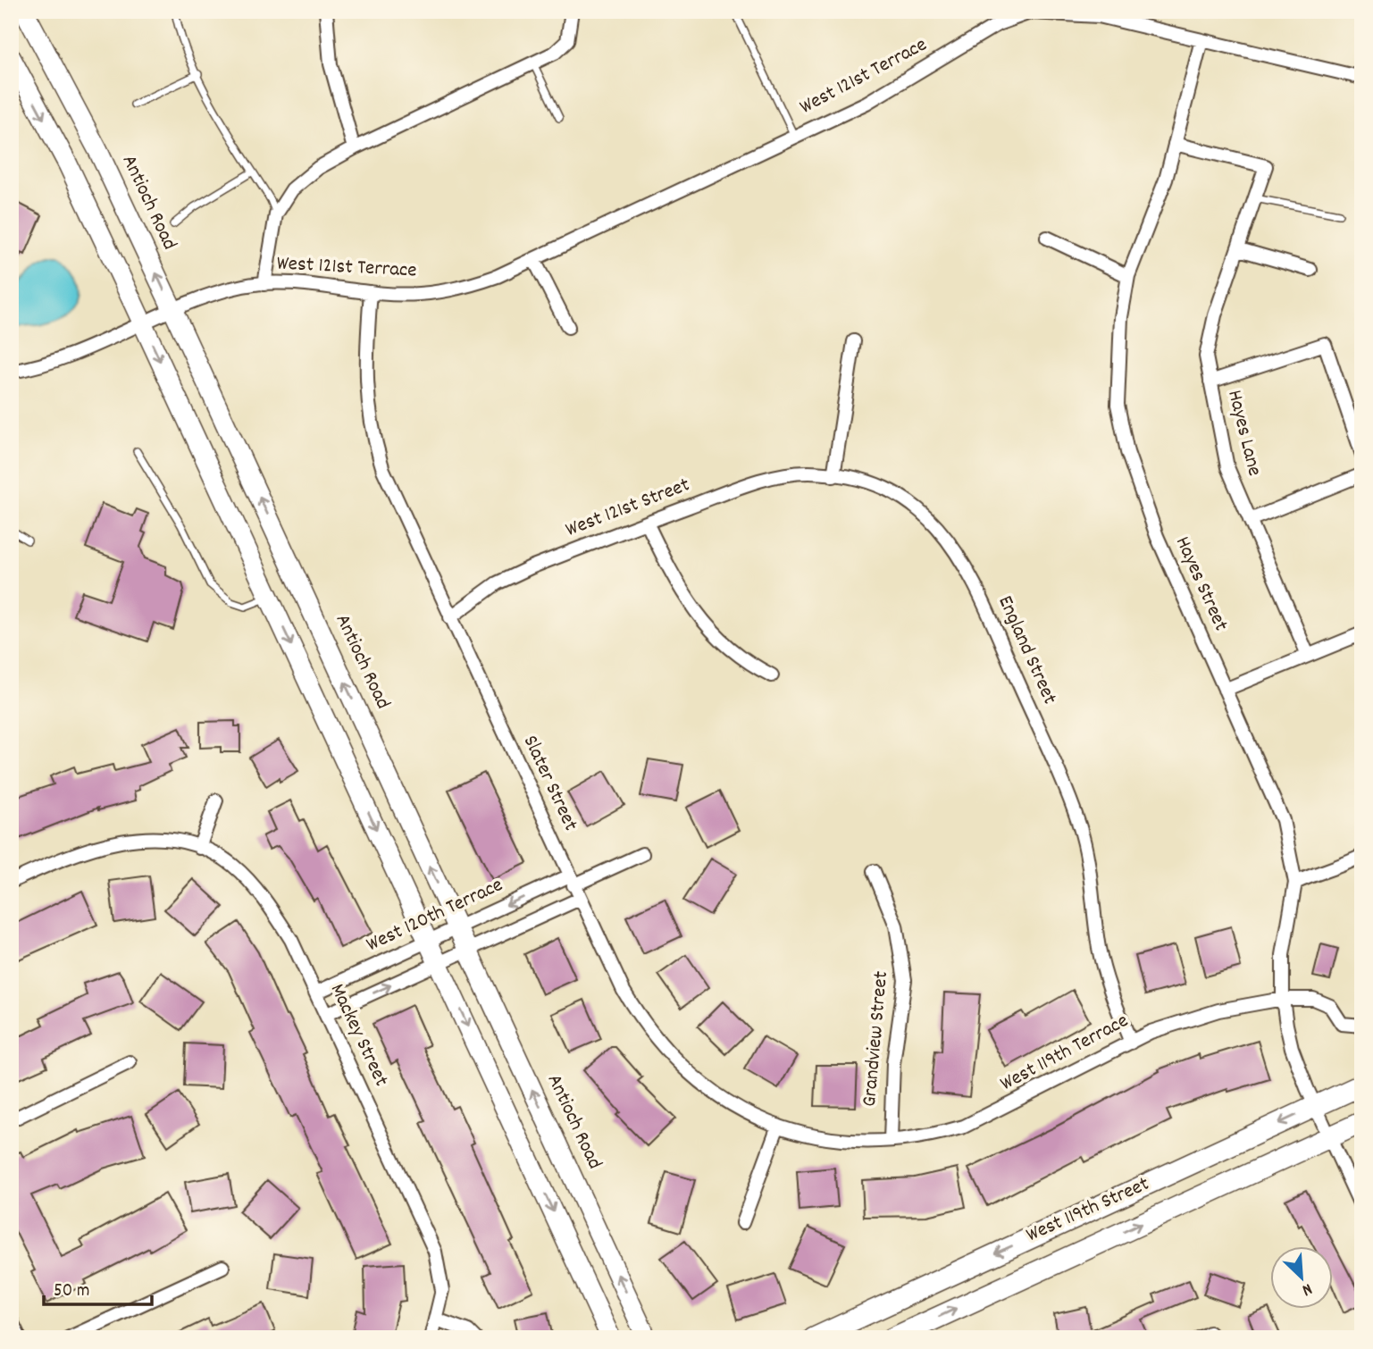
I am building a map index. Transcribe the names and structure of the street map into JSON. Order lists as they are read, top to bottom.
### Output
{
  "streets": {
    "main road": ["Antioch Road", "West 119th Street"],
    "street": [
      "West 121st Terrace",
      "Hayes Lane",
      "West 121st Street",
      "Hayes Street",
      "England Street",
      "Slater Street",
      "West 120th Terrace",
      "Mackey Street",
      "Grandview Street",
      "West 119th Terrace"
    ]
  },
  "crossings": [
    ["West 121st Terrace", "Antioch Road"],
    ["West 121st Terrace", "Hayes Street"],
    ["West 121st Terrace", "Slater Street"],
    ["Antioch Road", "West 120th Terrace"],
    ["Hayes Lane", "Hayes Street"],
    ["West 121st Street", "England Street"],
    ["West 121st Street", "Slater Street"],
    ["Hayes Street", "West 119th Terrace"],
    ["Hayes Street", "West 119th Street"],
    ["England Street", "West 119th Terrace"],
    ["Slater Street", "West 120th Terrace"],
    ["Slater Street", "West 119th Terrace"],
    ["West 120th Terrace", "Mackey Street"],
    ["Grandview Street", "West 119th Terrace"]
  ],
  "scale_bar": "50 m",
  "north": "bottom right"
}
